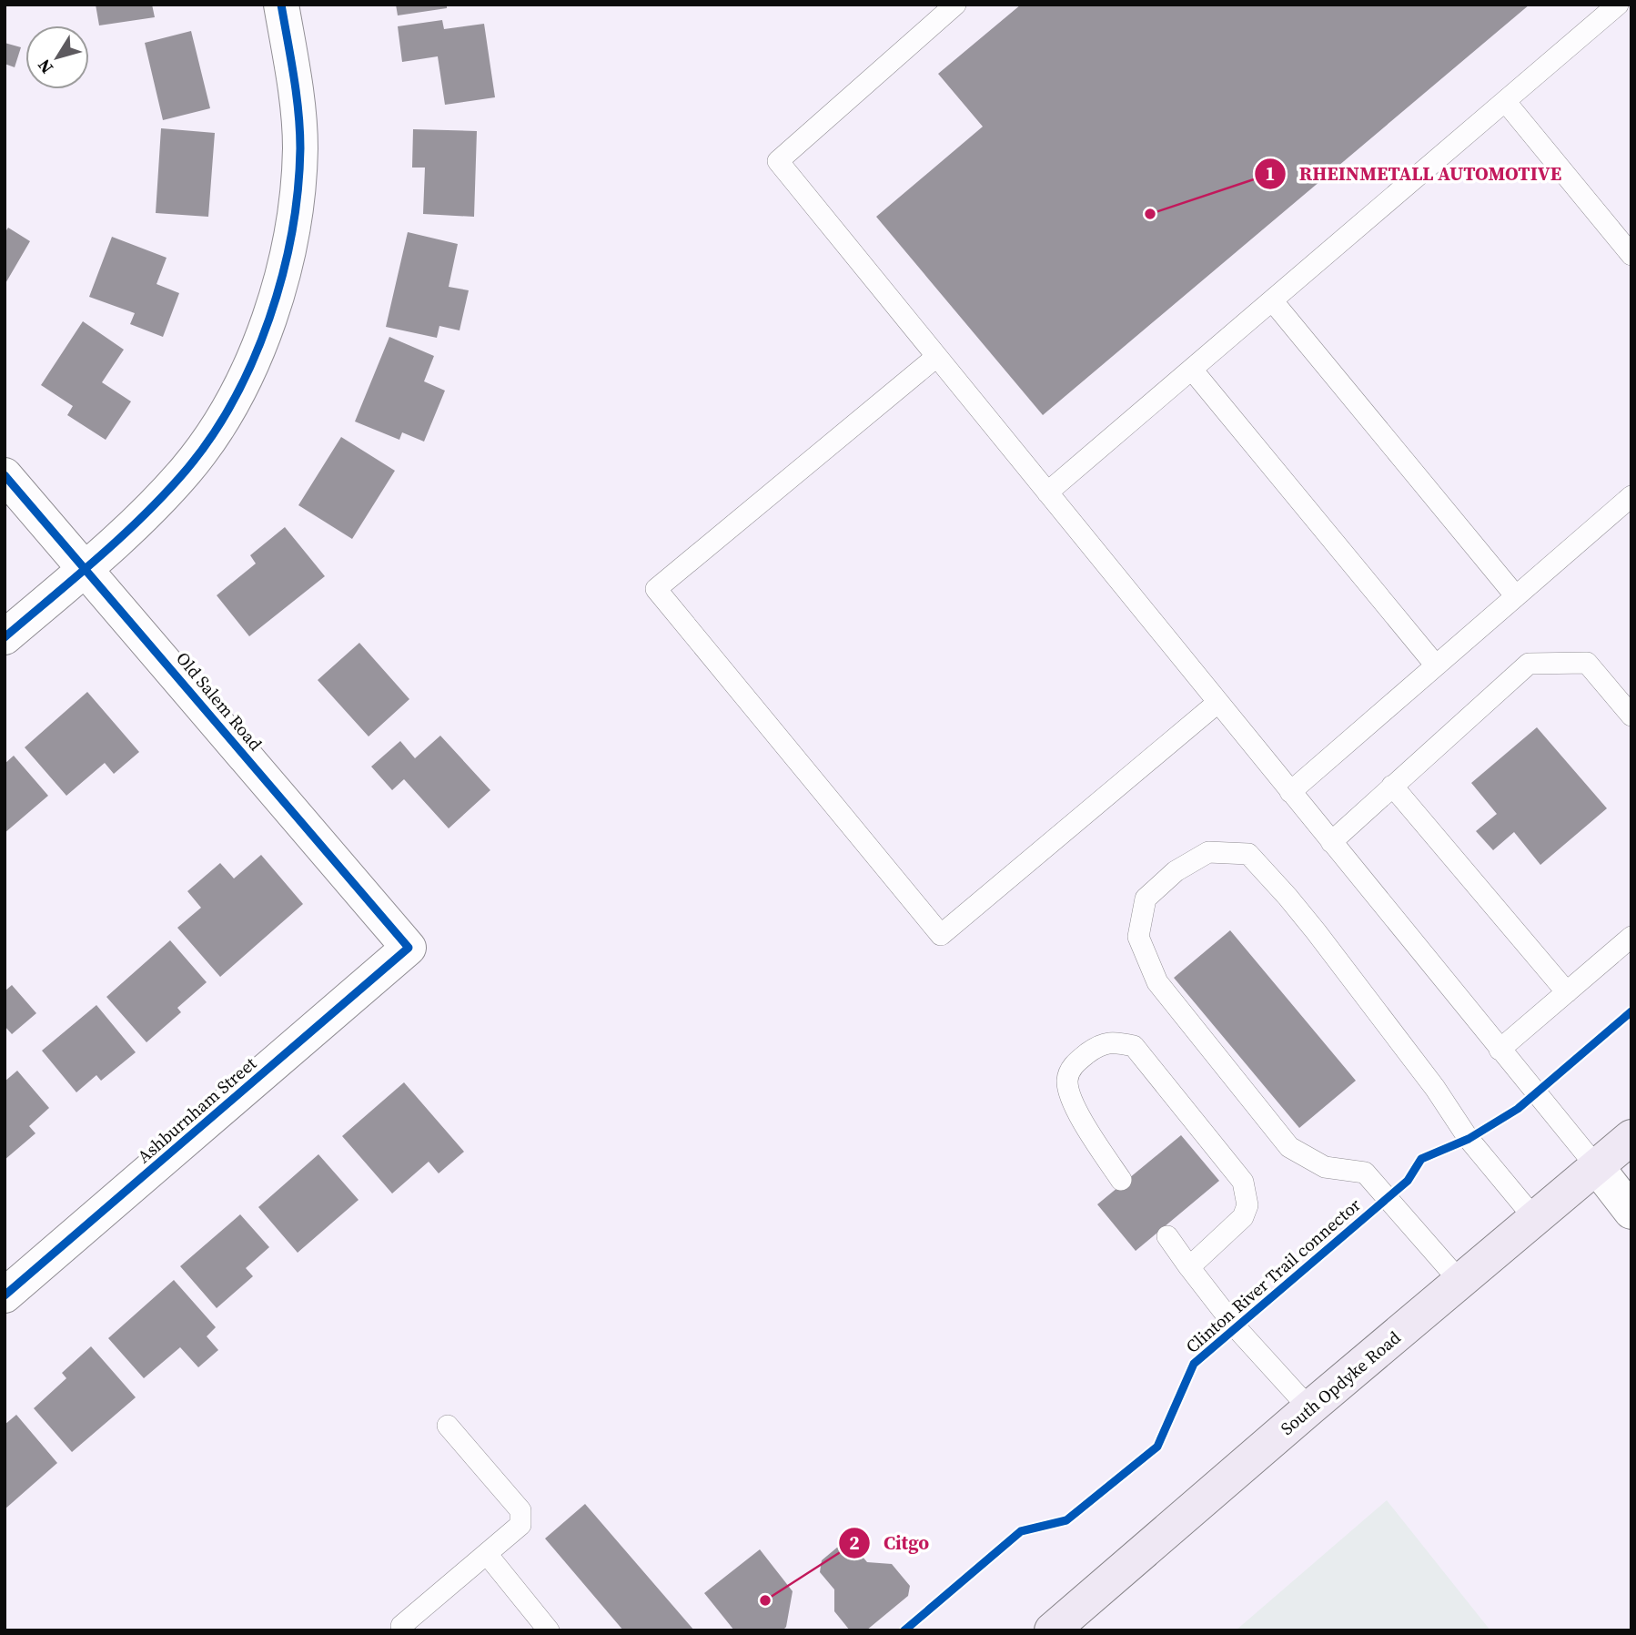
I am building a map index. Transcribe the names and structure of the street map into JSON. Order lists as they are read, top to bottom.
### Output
{
  "streets": {
    "main road": ["South Opdyke Road"],
    "street": ["Old Salem Road", "Ashburnham Street"],
    "cycle path": ["Clinton River Trail connector"]
  },
  "crossings": [
    ["Old Salem Road", "Ashburnham Street"]
  ],
  "places": ["RHEINMETALL AUTOMOTIVE", "Citgo"],
  "north": "bottom left"
}
